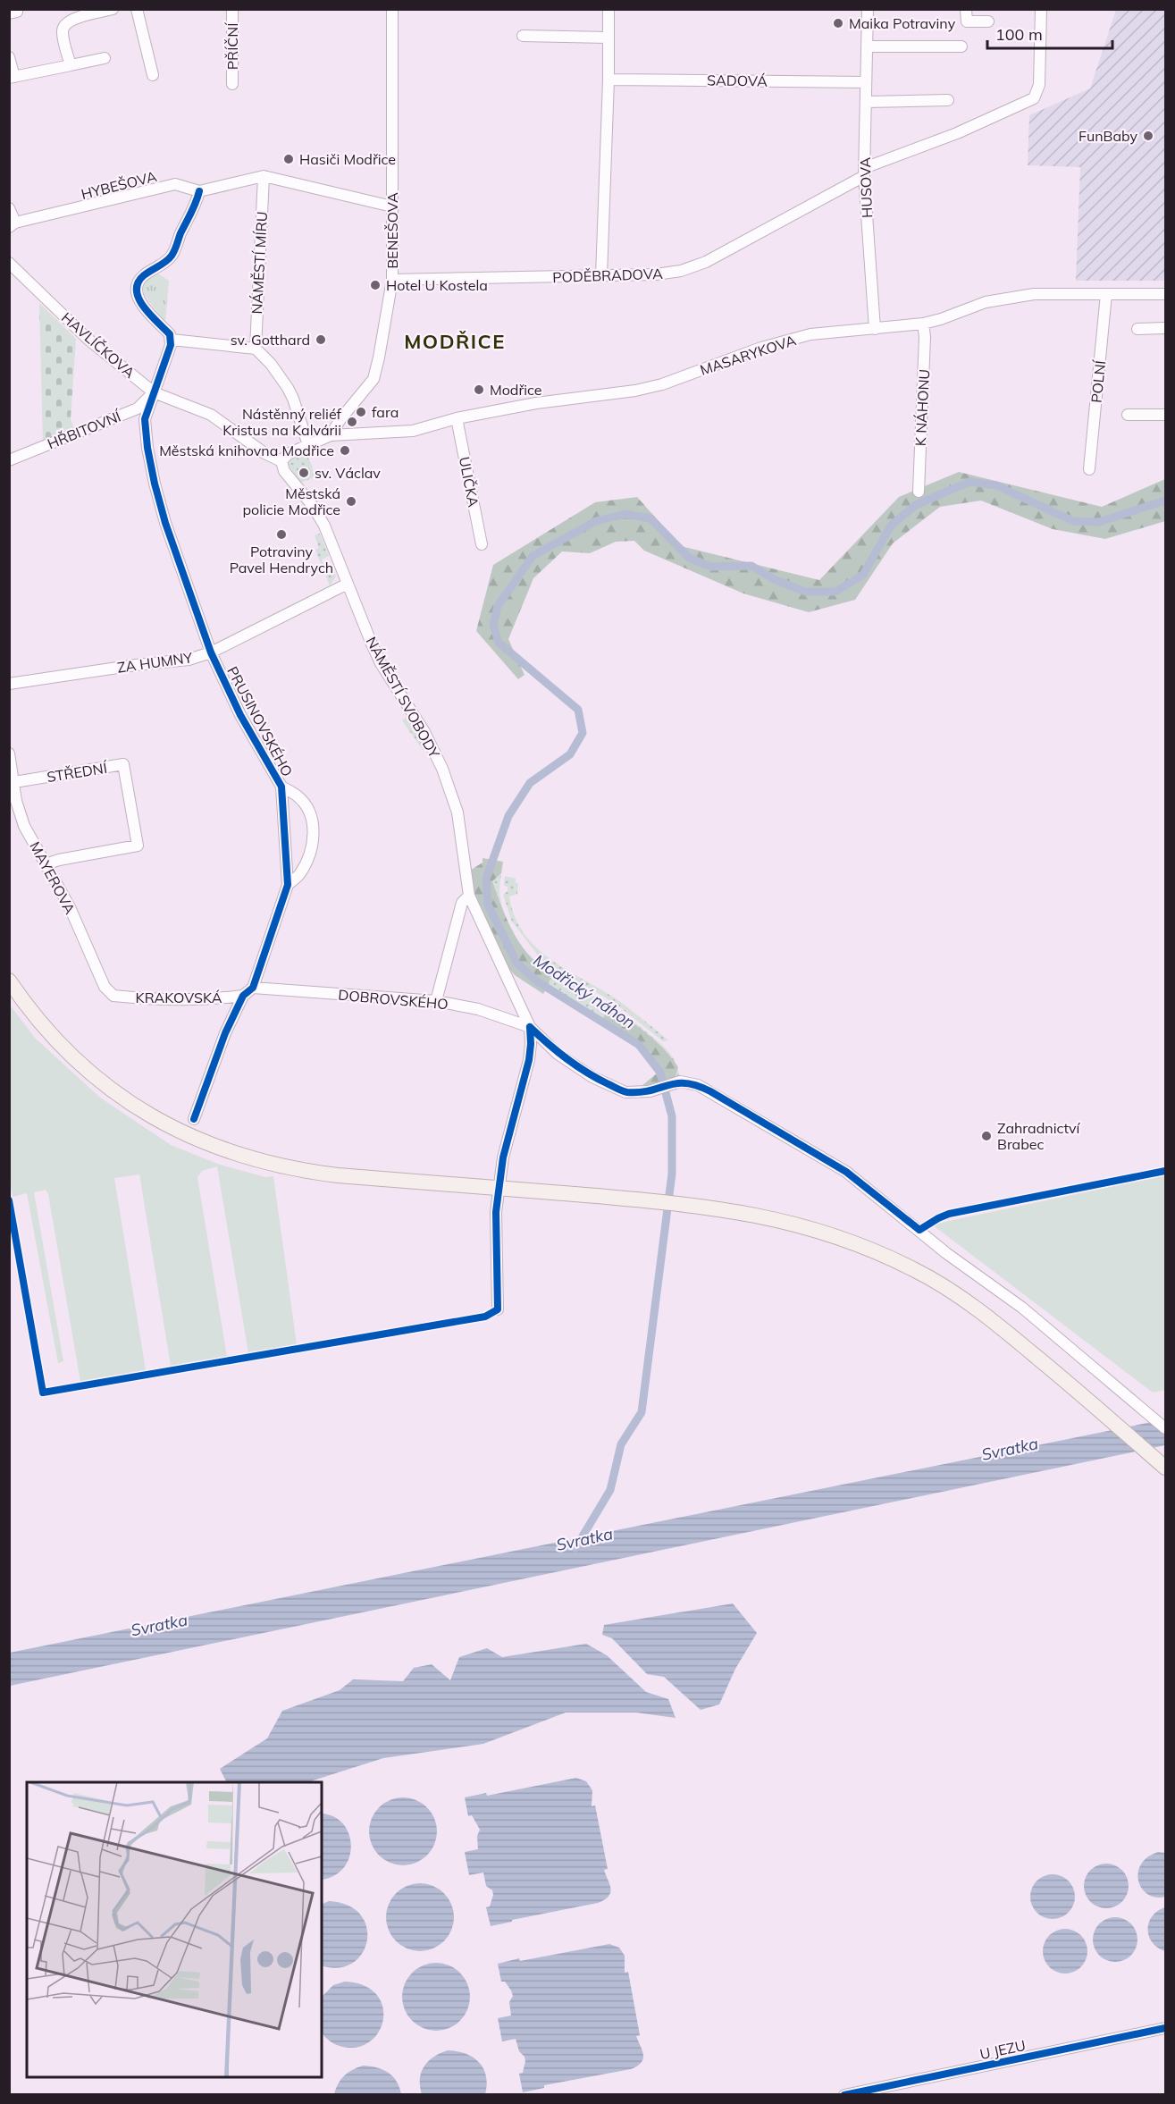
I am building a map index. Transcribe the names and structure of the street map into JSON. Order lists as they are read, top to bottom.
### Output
{
  "streets": {
    "street": [
      "PŘÍČNÍ",
      "SADOVÁ",
      "HYBEŠOVA",
      "HUSOVA",
      "BENEŠOVA",
      "NÁMĚSTÍ MÍRU",
      "PODĚBRADOVA",
      "HAVLÍČKOVA",
      "MASARYKOVA",
      "POLNÍ",
      "K NÁHONU",
      "HŘBITOVNÍ",
      "ULIČKA",
      "ZA HUMNY",
      "NÁMĚSTÍ SVOBODY",
      "PRUSINOVSKÉHO",
      "STŘEDNÍ",
      "MAYEROVA",
      "KRAKOVSKÁ",
      "DOBROVSKÉHO",
      "U JEZU"
    ]
  },
  "crossings": [
    ["SADOVÁ", "HUSOVA"],
    ["HYBEŠOVA", "BENEŠOVA"],
    ["HYBEŠOVA", "NÁMĚSTÍ MÍRU"],
    ["HUSOVA", "PODĚBRADOVA"],
    ["HUSOVA", "MASARYKOVA"],
    ["BENEŠOVA", "PODĚBRADOVA"],
    ["BENEŠOVA", "MASARYKOVA"],
    ["HAVLÍČKOVA", "HŘBITOVNÍ"],
    ["HAVLÍČKOVA", "NÁMĚSTÍ SVOBODY"],
    ["HAVLÍČKOVA", "PRUSINOVSKÉHO"],
    ["MASARYKOVA", "POLNÍ"],
    ["MASARYKOVA", "K NÁHONU"],
    ["MASARYKOVA", "ULIČKA"],
    ["HŘBITOVNÍ", "PRUSINOVSKÉHO"],
    ["ZA HUMNY", "NÁMĚSTÍ SVOBODY"],
    ["ZA HUMNY", "PRUSINOVSKÉHO"],
    ["NÁMĚSTÍ SVOBODY", "DOBROVSKÉHO"],
    ["PRUSINOVSKÉHO", "DOBROVSKÉHO"],
    ["STŘEDNÍ", "MAYEROVA"],
    ["MAYEROVA", "KRAKOVSKÁ"]
  ],
  "districts": ["MODŘICE"],
  "water": ["Modřický náhon", "Svratka"],
  "places": [
    "Maika Potraviny",
    "FunBaby",
    "Hasiči Modřice",
    "Hotel U Kostela",
    "sv. Gotthard",
    "Modřice",
    "fara",
    "Nástěnný reliéf Kristus na Kalvárii",
    "Městská knihovna Modřice",
    "sv. Václav",
    "Městská policie Modřice",
    "Potraviny Pavel Hendrych",
    "Zahradnictví Brabec"
  ],
  "scale_bar": "100 m"
}
